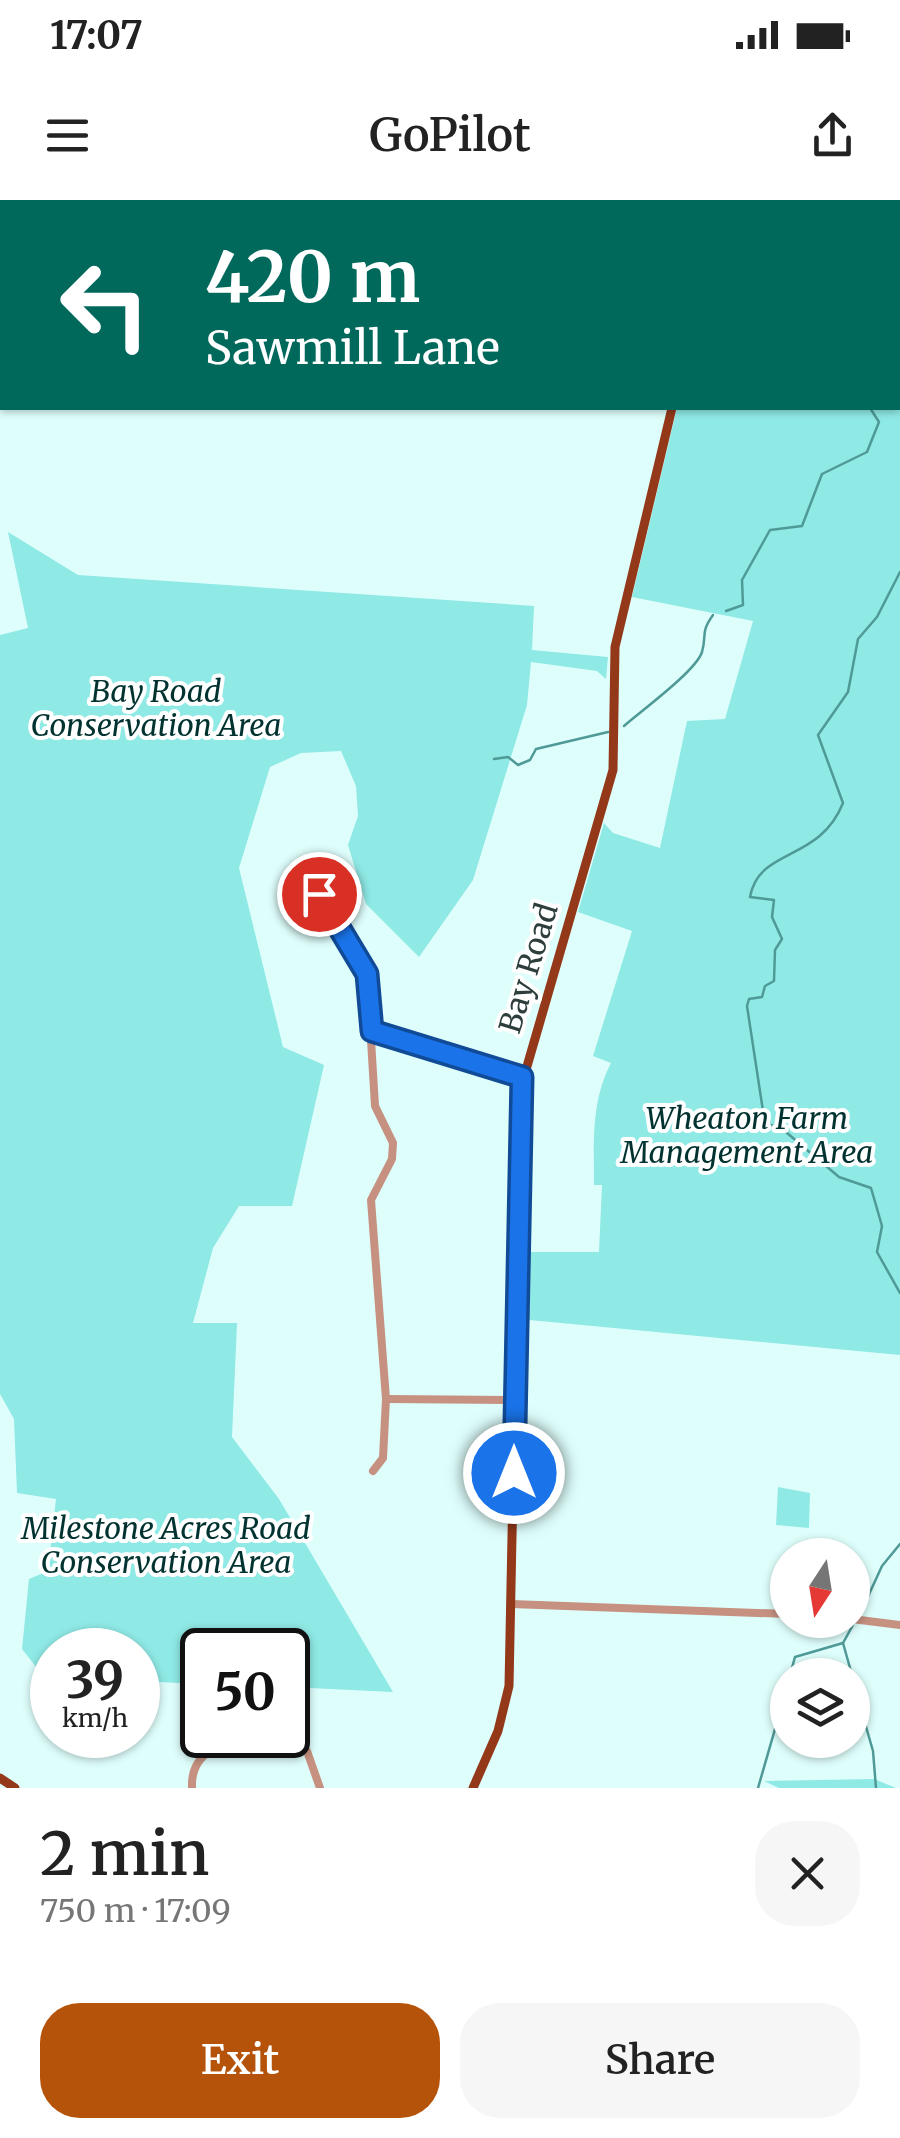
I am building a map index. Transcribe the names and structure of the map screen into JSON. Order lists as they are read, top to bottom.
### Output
{
  "streets": {
    "main road": ["Bay Road"]
  },
  "parks": ["Bay Road Conservation Area", "Wheaton Farm Management Area", "Milestone Acres Road Conservation Area"],
  "north": "bottom",
  "page": {
    "status": "17:07",
    "header": "GoPilot",
    "turn": ["420 m", "Sawmill Lane"],
    "speed": "39 km/h",
    "limit": "50",
    "heading": ["2 min", "750 m · 17:09"],
    "buttons": ["Exit", "Share"]
  }
}
